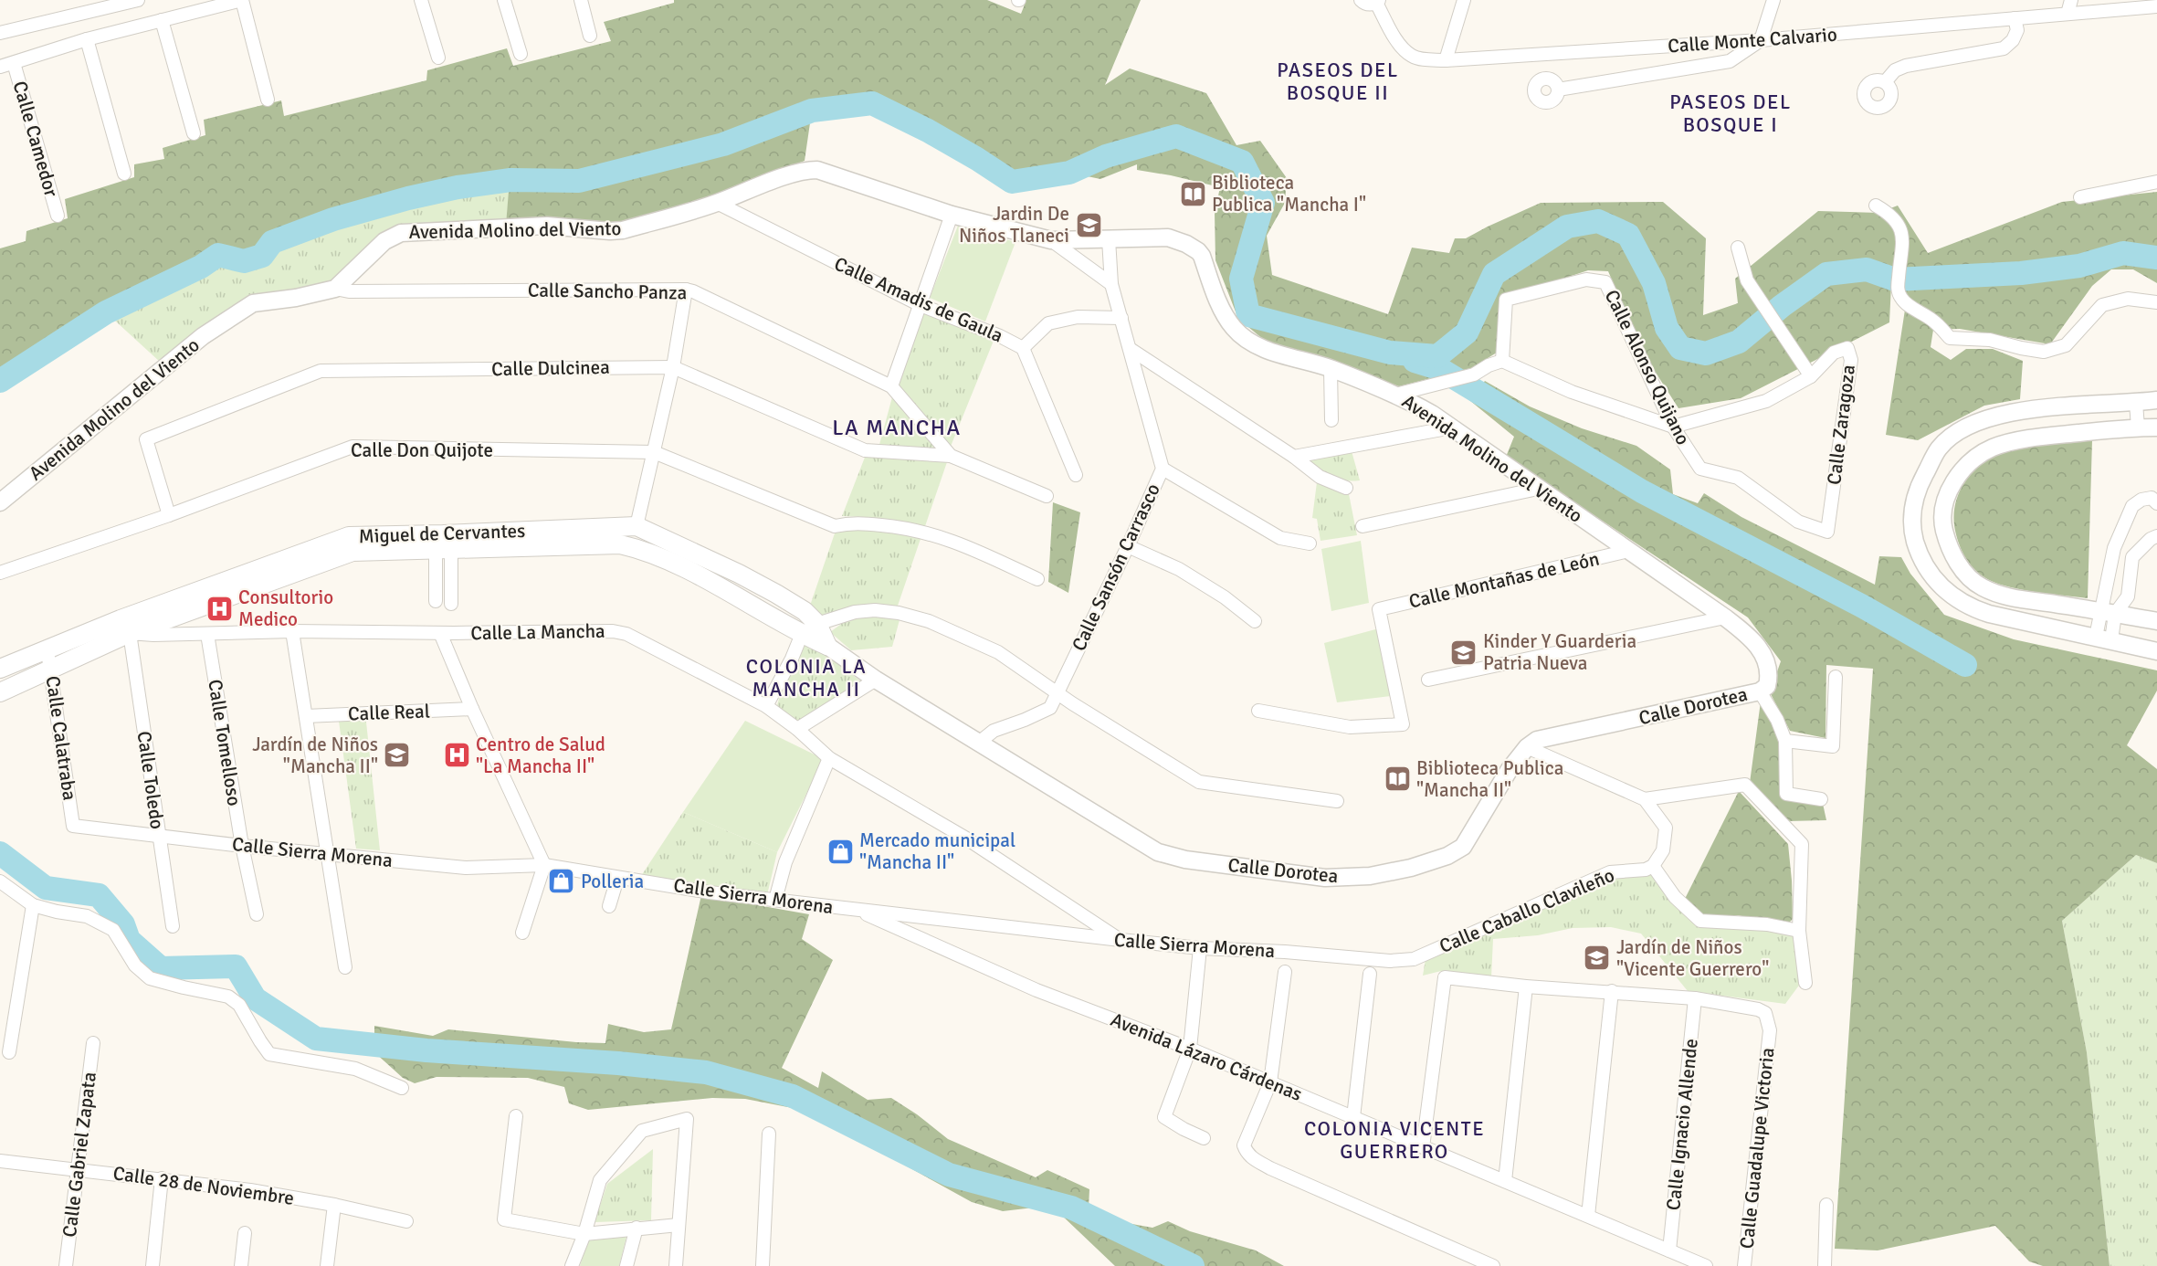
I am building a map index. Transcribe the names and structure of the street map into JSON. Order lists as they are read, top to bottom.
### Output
{
  "streets": {
    "main road": ["Miguel de Cervantes", "Calle Dorotea"],
    "street": [
      "Calle Monte Calvario",
      "Calle Camedor",
      "Avenida Molino del Viento",
      "Calle Sancho Panza",
      "Calle Amadis de Gaula",
      "Calle Alonso Quijano",
      "Calle Dulcinea",
      "Calle Zaragoza",
      "Calle Don Quijote",
      "Calle Sansón Carrasco",
      "Calle Montañas de León",
      "Calle La Mancha",
      "Calle Real",
      "Calle Calatraba",
      "Calle Tomelloso",
      "Calle Toledo",
      "Calle Sierra Morena",
      "Calle Caballo Clavileño",
      "Avenida Lázaro Cárdenas",
      "Calle Ignacio Allende",
      "Calle Guadalupe Victoria",
      "Calle Gabriel Zapata",
      "Calle 28 de Noviembre"
    ]
  },
  "crossings": [
    ["Avenida Molino del Viento", "Calle Sancho Panza"],
    ["Avenida Molino del Viento", "Calle Amadis de Gaula"],
    ["Avenida Molino del Viento", "Calle Sansón Carrasco"],
    ["Avenida Molino del Viento", "Calle Montañas de León"],
    ["Avenida Molino del Viento", "Calle Dorotea"],
    ["Calle Amadis de Gaula", "Calle Sansón Carrasco"],
    ["Calle Alonso Quijano", "Calle Zaragoza"],
    ["Calle Dulcinea", "Calle Don Quijote"],
    ["Miguel de Cervantes", "Calle Dorotea"],
    ["Miguel de Cervantes", "Calle Calatraba"],
    ["Calle Sansón Carrasco", "Calle Dorotea"],
    ["Calle La Mancha", "Calle Dorotea"],
    ["Calle La Mancha", "Calle Tomelloso"],
    ["Calle La Mancha", "Calle Toledo"],
    ["Calle La Mancha", "Calle Sierra Morena"],
    ["Calle Dorotea", "Calle Calatraba"],
    ["Calle Dorotea", "Calle Toledo"],
    ["Calle Calatraba", "Calle Sierra Morena"],
    ["Calle Tomelloso", "Calle Sierra Morena"],
    ["Calle Toledo", "Calle Sierra Morena"],
    ["Calle Sierra Morena", "Calle Caballo Clavileño"],
    ["Calle Sierra Morena", "Avenida Lázaro Cárdenas"],
    ["Avenida Lázaro Cárdenas", "Calle Ignacio Allende"],
    ["Calle Ignacio Allende", "Calle Guadalupe Victoria"],
    ["Calle Gabriel Zapata", "Calle 28 de Noviembre"]
  ],
  "districts": [
    "PASEOS DEL BOSQUE II",
    "PASEOS DEL BOSQUE I",
    "LA MANCHA",
    "COLONIA LA MANCHA II",
    "COLONIA VICENTE GUERRERO"
  ],
  "places": {
    "library": ["Biblioteca Publica \"Mancha I\"", "Biblioteca Publica \"Mancha II\""],
    "school or university": [
      "Jardin De Niños Tlaneci",
      "Kinder Y Guarderia Patria Nueva",
      "Jardín de Niños \"Mancha II\"",
      "Jardín de Niños \"Vicente Guerrero\""
    ],
    "hospital": ["Consultorio Medico", "Centro de Salud \"La Mancha II\""],
    "shop": ["Mercado municipal \"Mancha II\"", "Polleria"]
  }
}
